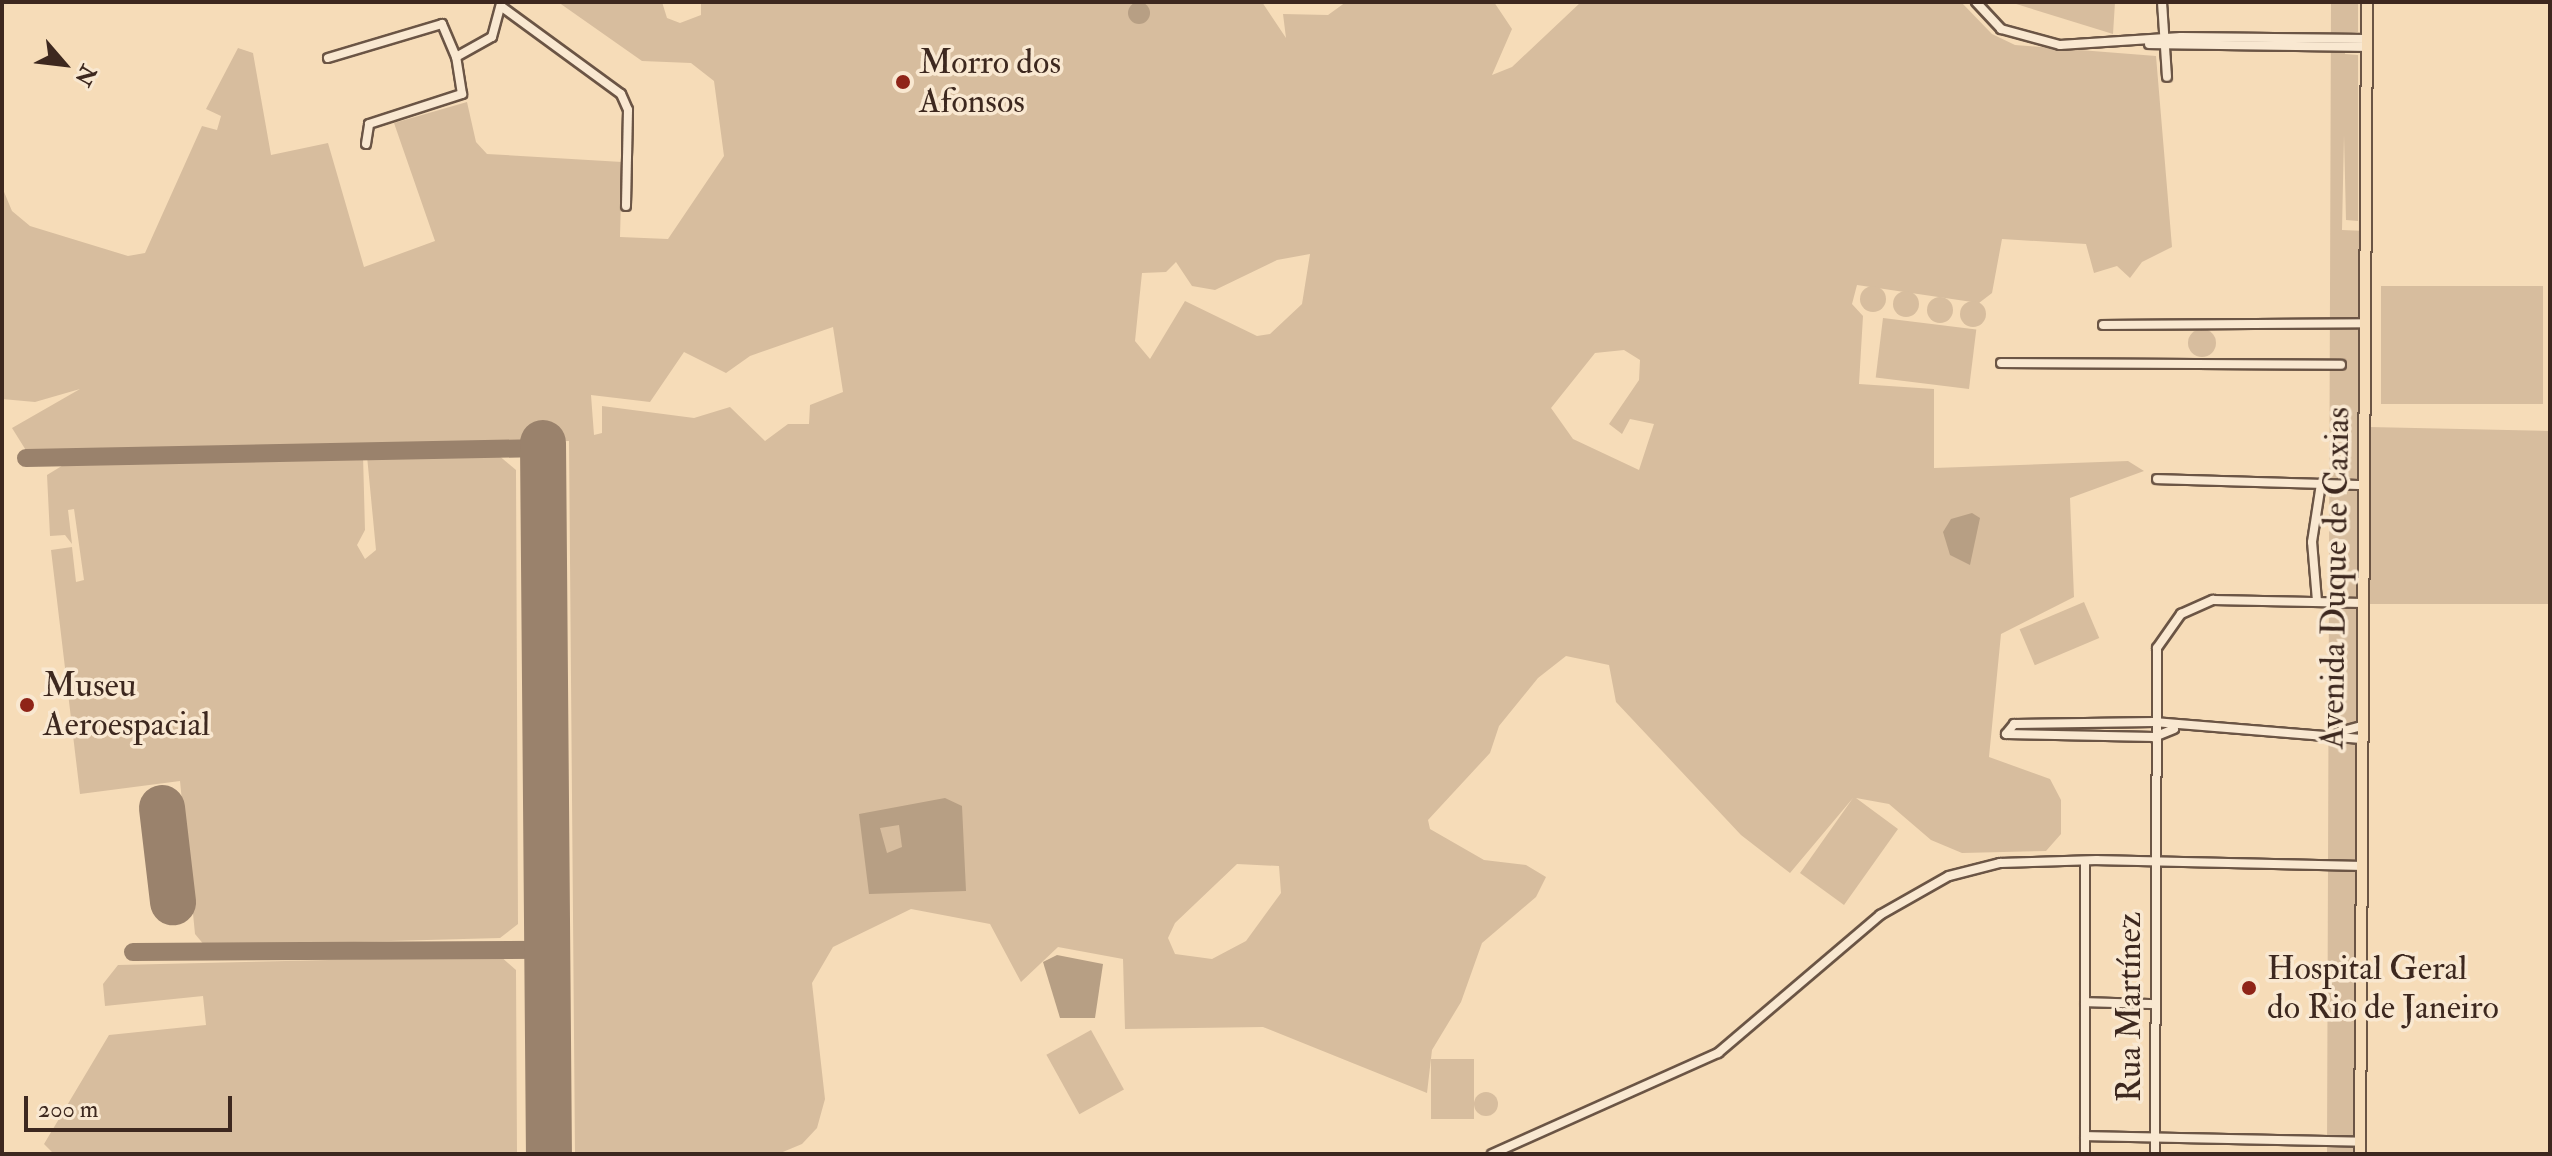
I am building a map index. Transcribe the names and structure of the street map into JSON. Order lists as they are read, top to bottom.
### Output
{
  "streets": {
    "main road": ["Avenida Duque de Caxias"],
    "street": ["Rua Martínez"]
  },
  "places": ["Morro dos Afonsos", "Museu Aeroespacial", "Hospital Geral do Rio de Janeiro"],
  "scale_bar": "200 m",
  "north": "bottom right"
}
